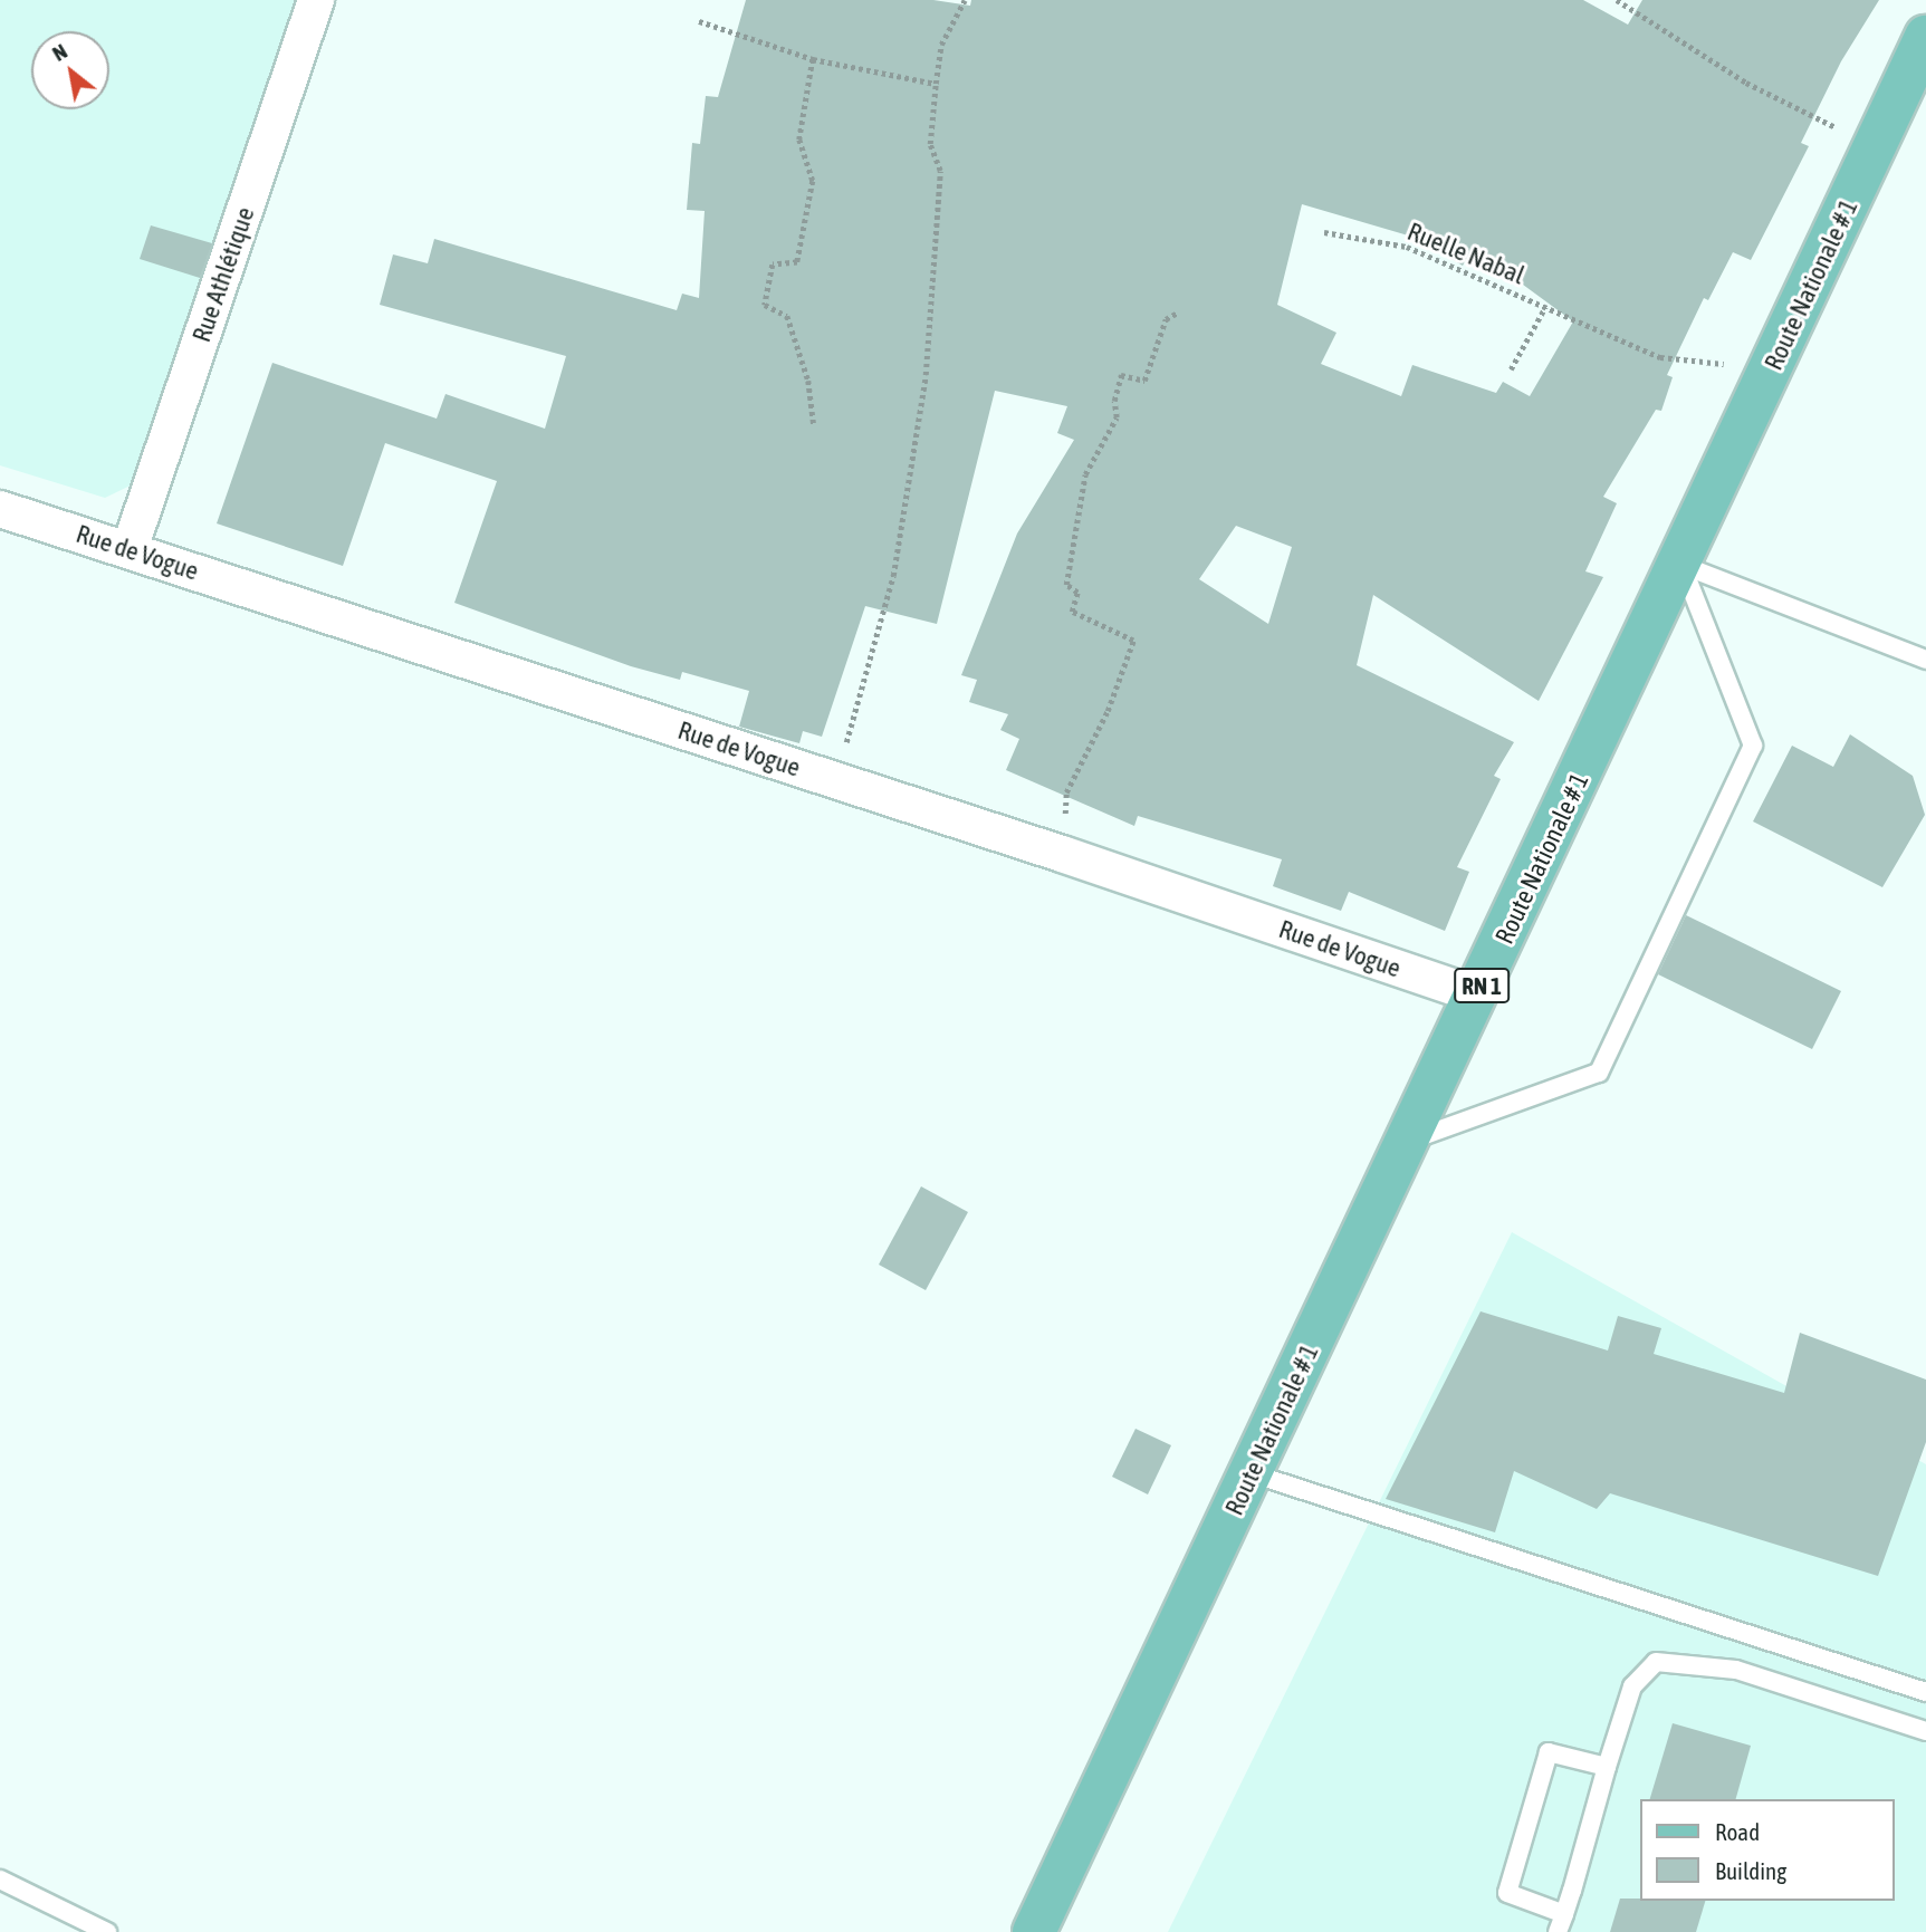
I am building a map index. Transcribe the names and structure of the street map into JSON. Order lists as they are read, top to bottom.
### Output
{
  "streets": {
    "main road": ["Route Nationale # 1", "RN 1"],
    "street": ["Rue Athlétique", "Rue de Vogue"],
    "path": ["Ruelle Nabal"]
  },
  "crossings": [
    ["Ruelle Nabal", "Route Nationale # 1"],
    ["Rue Athlétique", "Rue de Vogue"],
    ["Route Nationale # 1", "Rue de Vogue"]
  ],
  "legend": ["Road", "Building"],
  "north": "top left"
}
